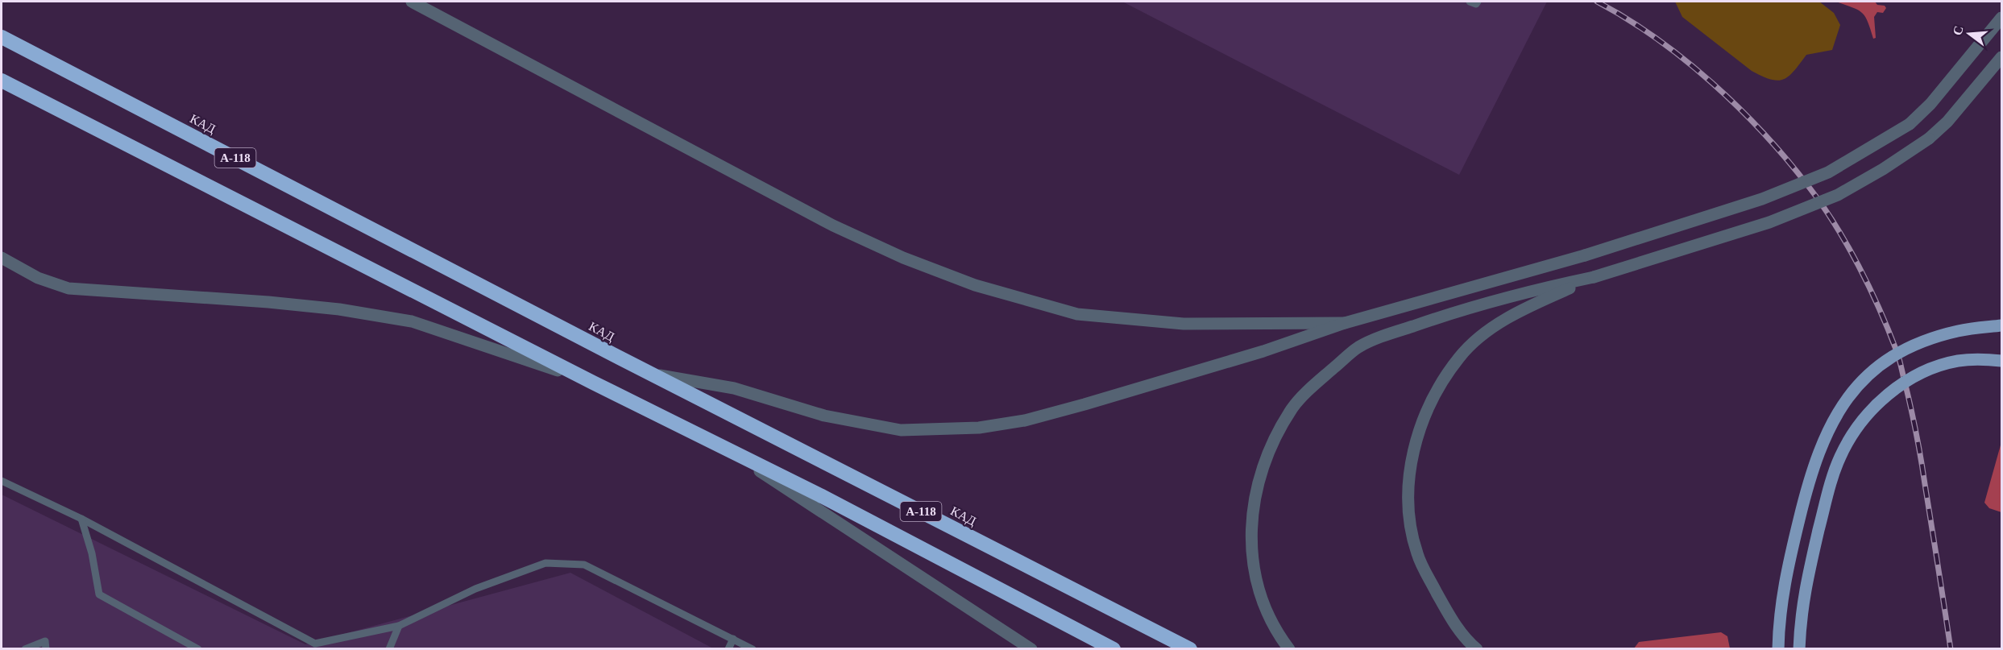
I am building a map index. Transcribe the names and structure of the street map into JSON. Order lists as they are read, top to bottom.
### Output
{
  "streets": {
    "highway": ["КАД", "А-118"]
  },
  "north": "left"
}
